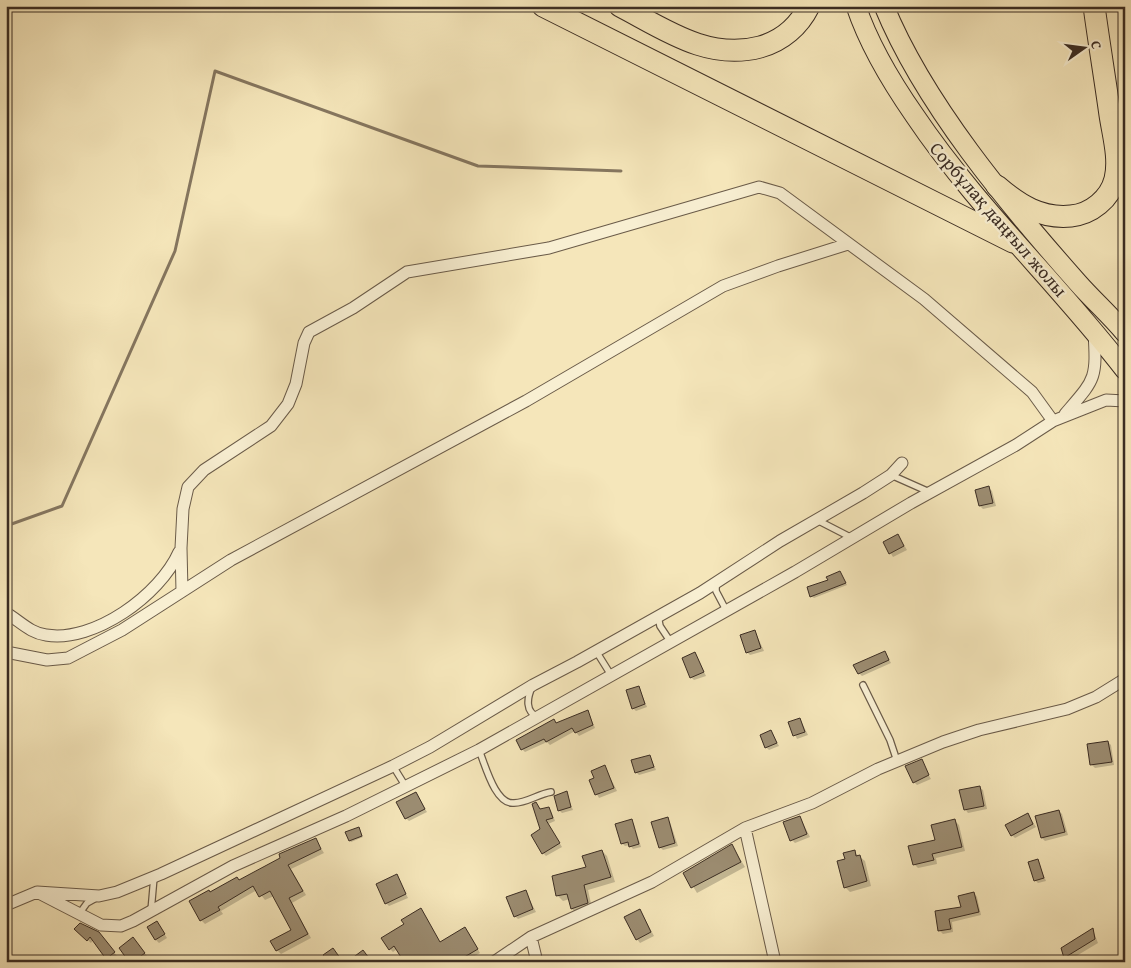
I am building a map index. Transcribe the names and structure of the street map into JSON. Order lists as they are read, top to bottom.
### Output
{
  "streets": {
    "main road": ["Сорбұлақ даңғыл жолы"]
  },
  "north": "right"
}
